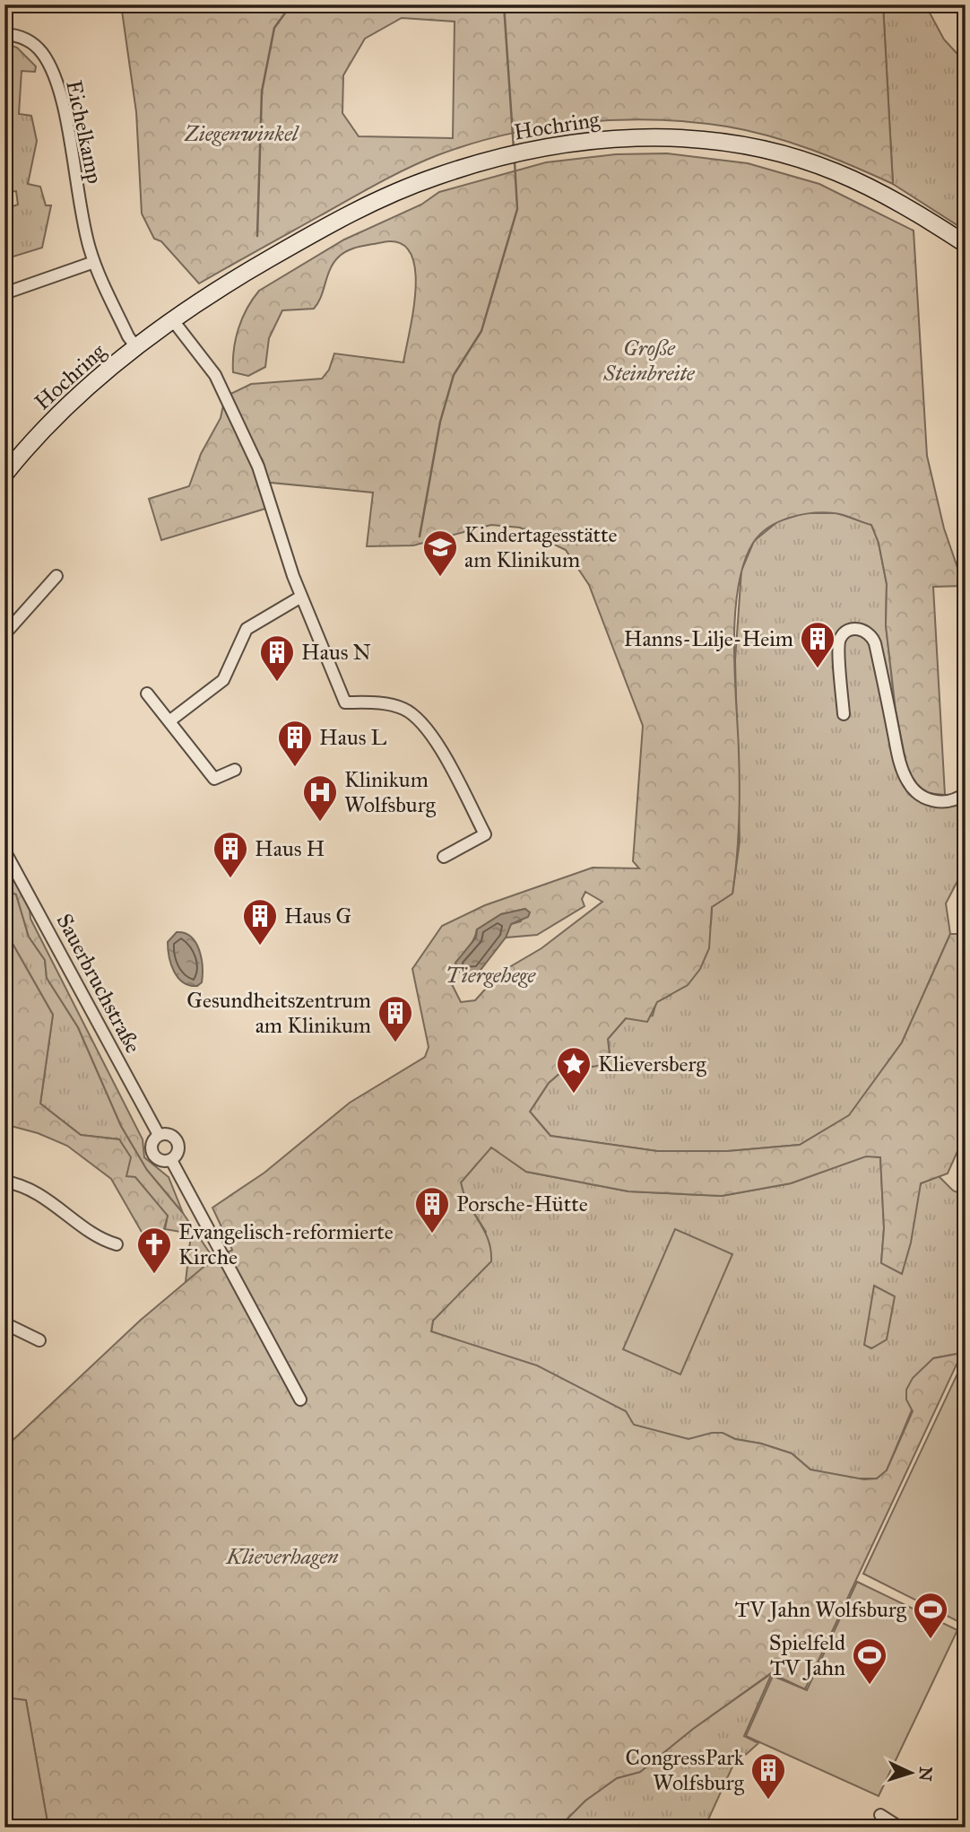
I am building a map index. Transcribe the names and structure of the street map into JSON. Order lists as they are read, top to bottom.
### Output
{
  "streets": {
    "street": ["Hochring", "Eichelkamp", "Sauerbruchstraße"]
  },
  "crossings": [
    ["Hochring", "Eichelkamp"]
  ],
  "parks": [
    "Ziegenwinkel",
    "Große Steinbreite",
    "Tiergehege",
    "Klieverhagen"
  ],
  "places": {
    "school or university": ["Kindertagesstätte am Klinikum"],
    "building": [
      "Hanns-Lilje-Heim",
      "Haus N",
      "Haus L",
      "Haus H",
      "Haus G",
      "Gesundheitszentrum am Klinikum",
      "Porsche-Hütte",
      "CongressPark Wolfsburg"
    ],
    "hospital": ["Klinikum Wolfsburg"],
    "place": ["Klieversberg"],
    "church": ["Evangelisch-reformierte Kirche"],
    "sports": ["TV Jahn Wolfsburg", "Spielfeld TV Jahn"]
  },
  "north": "right"
}
